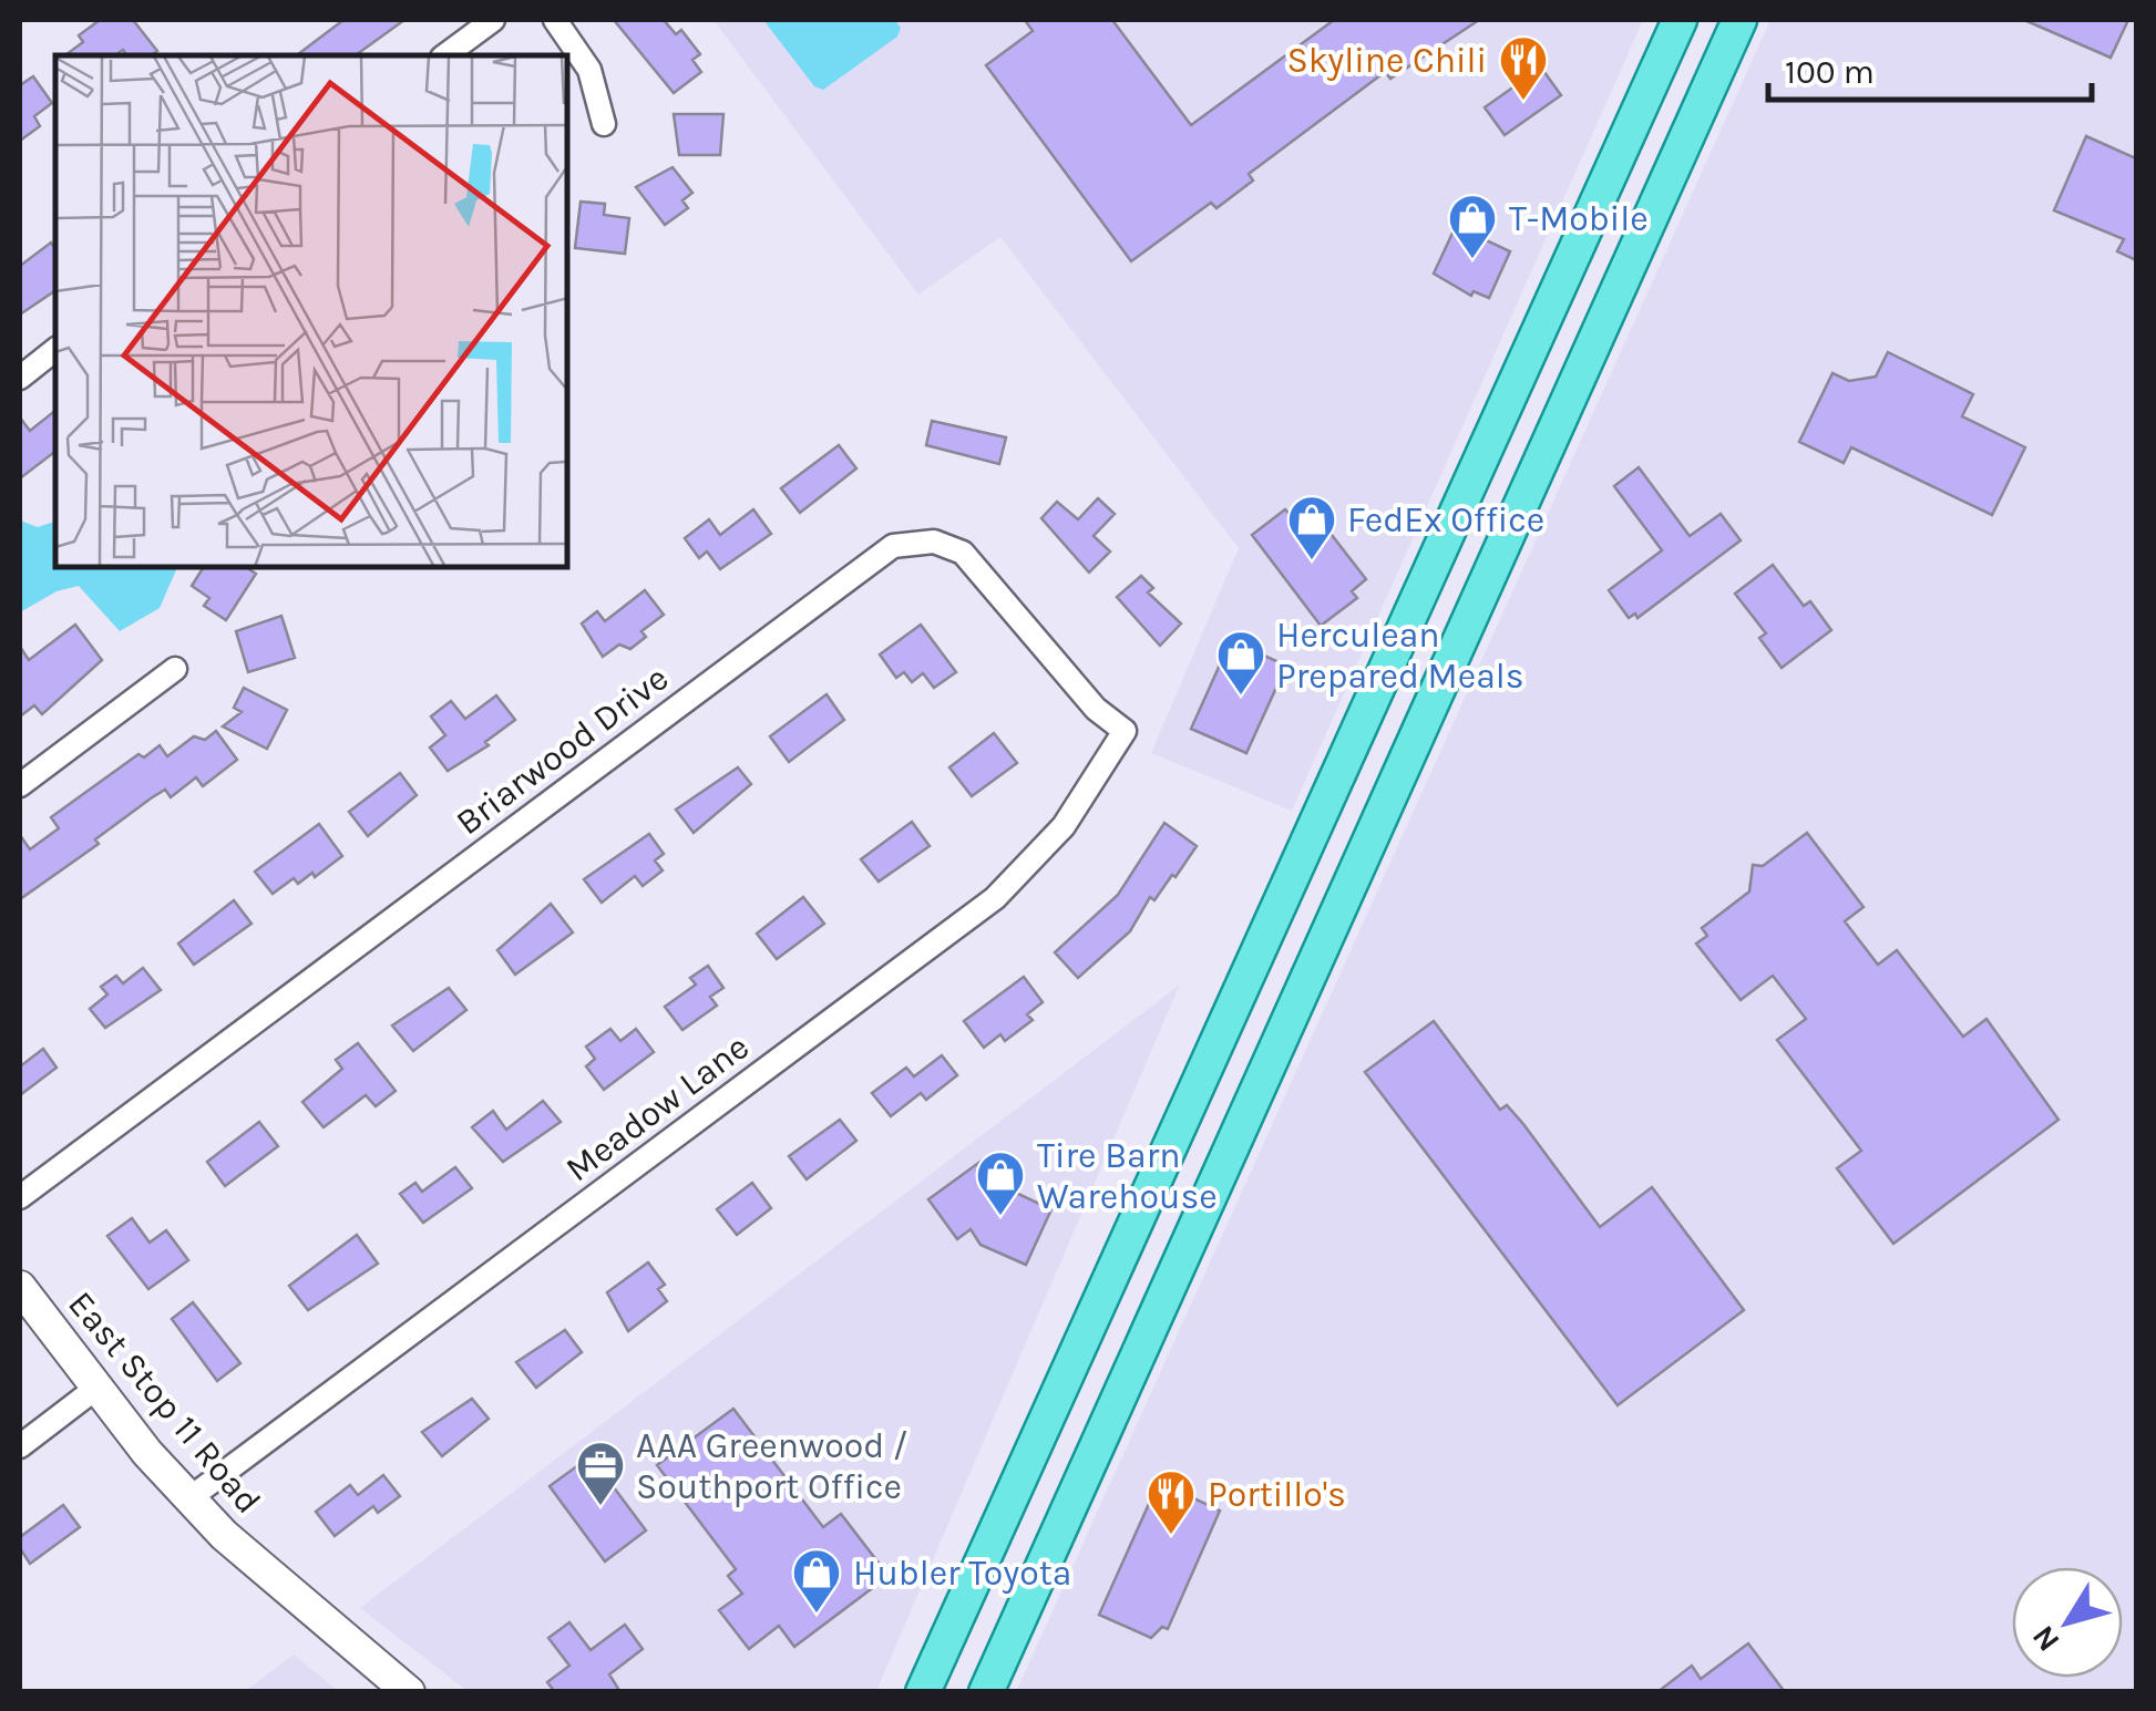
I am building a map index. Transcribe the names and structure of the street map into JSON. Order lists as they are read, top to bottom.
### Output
{
  "streets": {
    "main road": ["East Stop 11 Road"],
    "street": ["Briarwood Drive", "Meadow Lane"]
  },
  "crossings": [
    ["Briarwood Drive", "Meadow Lane"],
    ["Meadow Lane", "East Stop 11 Road"]
  ],
  "places": {
    "restaurant": ["Skyline Chili", "Portillo's"],
    "shop": [
      "T-Mobile",
      "FedEx Office",
      "Herculean Prepared Meals",
      "Tire Barn Warehouse",
      "Hubler Toyota"
    ],
    "office": ["AAA Greenwood / Southport Office"]
  },
  "scale_bar": "100 m",
  "north": "bottom left"
}
